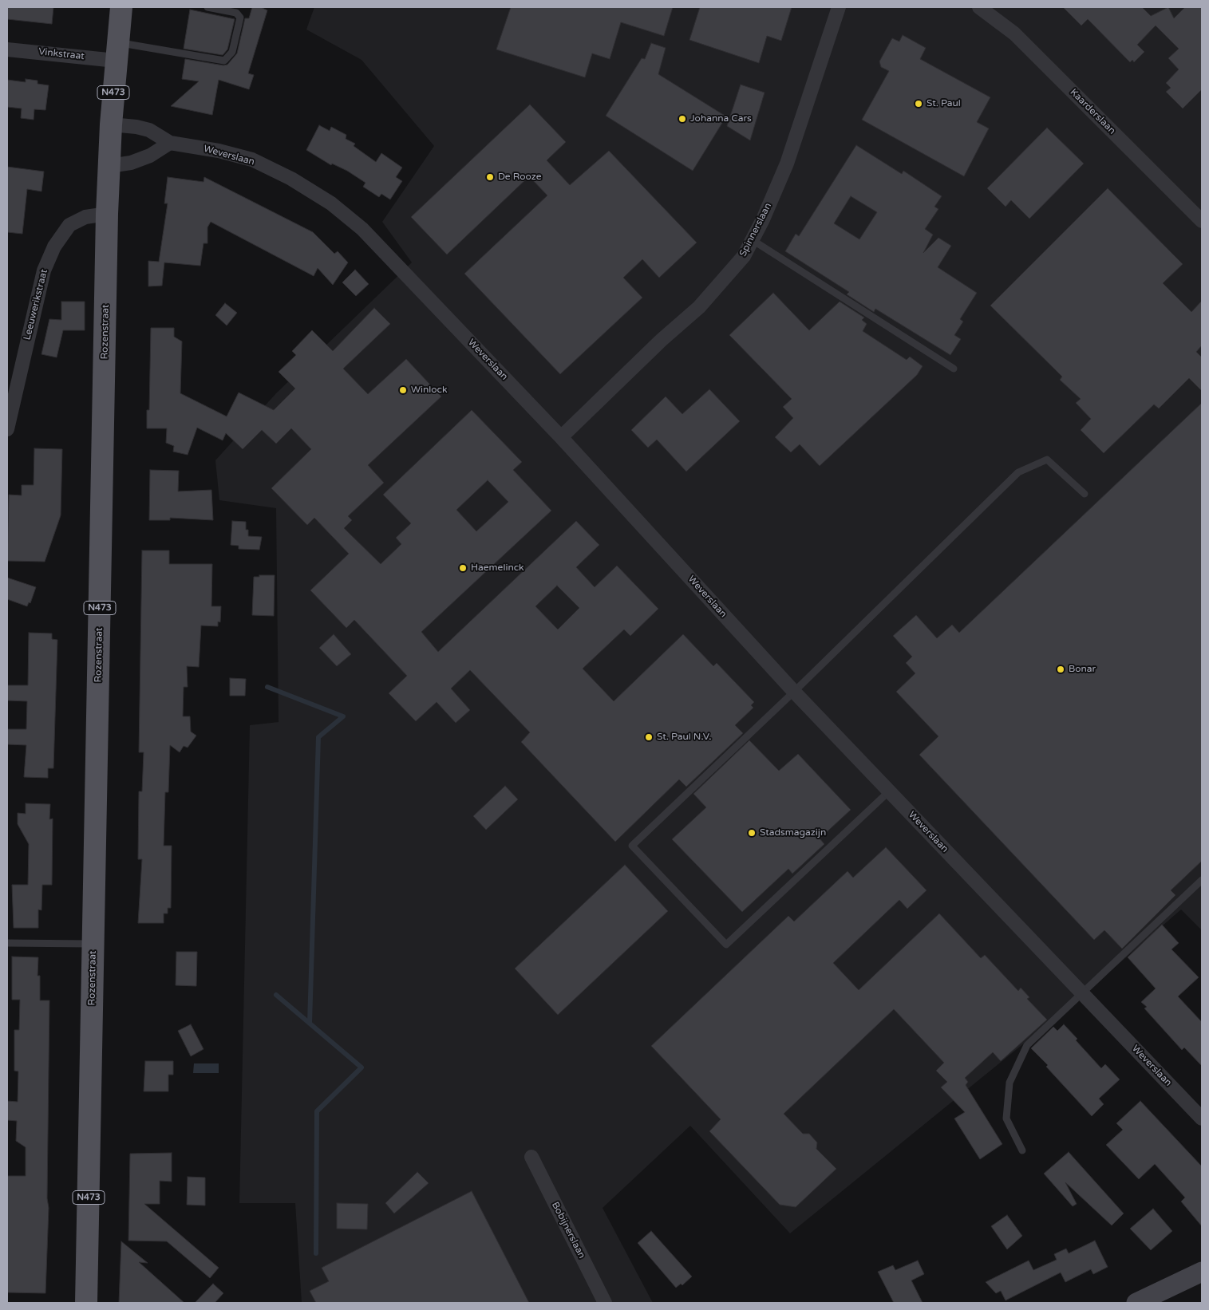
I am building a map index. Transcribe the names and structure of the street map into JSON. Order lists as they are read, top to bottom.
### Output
{
  "streets": {
    "main road": ["N473", "Rozenstraat"],
    "street": [
      "Vinkstraat",
      "Kaarderslaan",
      "Weverslaan",
      "Spinnerslaan",
      "Leeuwerikstraat",
      "Bobijnerslaan"
    ]
  },
  "crossings": [
    ["Vinkstraat", "Rozenstraat"],
    ["Weverslaan", "Spinnerslaan"],
    ["Weverslaan", "Rozenstraat"],
    ["Leeuwerikstraat", "Rozenstraat"]
  ],
  "places": [
    "St. Paul",
    "Johanna Cars",
    "De Rooze",
    "Winlock",
    "Haemelinck",
    "Bonar",
    "St. Paul N.V.",
    "Stadsmagazijn"
  ]
}
